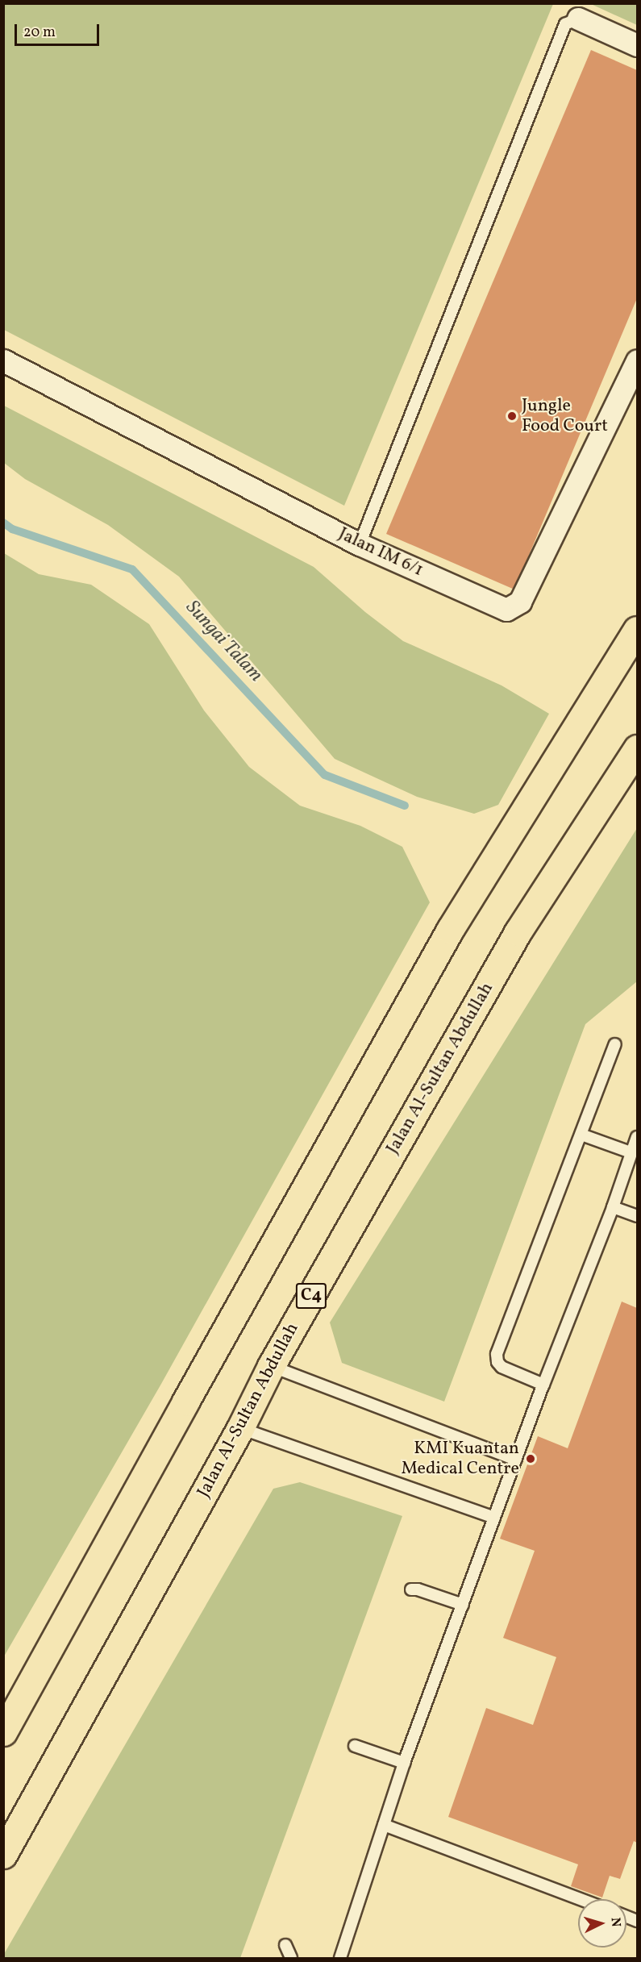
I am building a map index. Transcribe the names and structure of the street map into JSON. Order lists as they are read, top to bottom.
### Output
{
  "streets": {
    "main road": ["Jalan Al-Sultan Abdullah", "C4"],
    "street": ["Jalan IM 6/1"]
  },
  "water": ["Sungai Talam"],
  "places": ["Jungle Food Court", "KMI Kuantan Medical Centre"],
  "scale_bar": "20 m",
  "north": "right"
}
